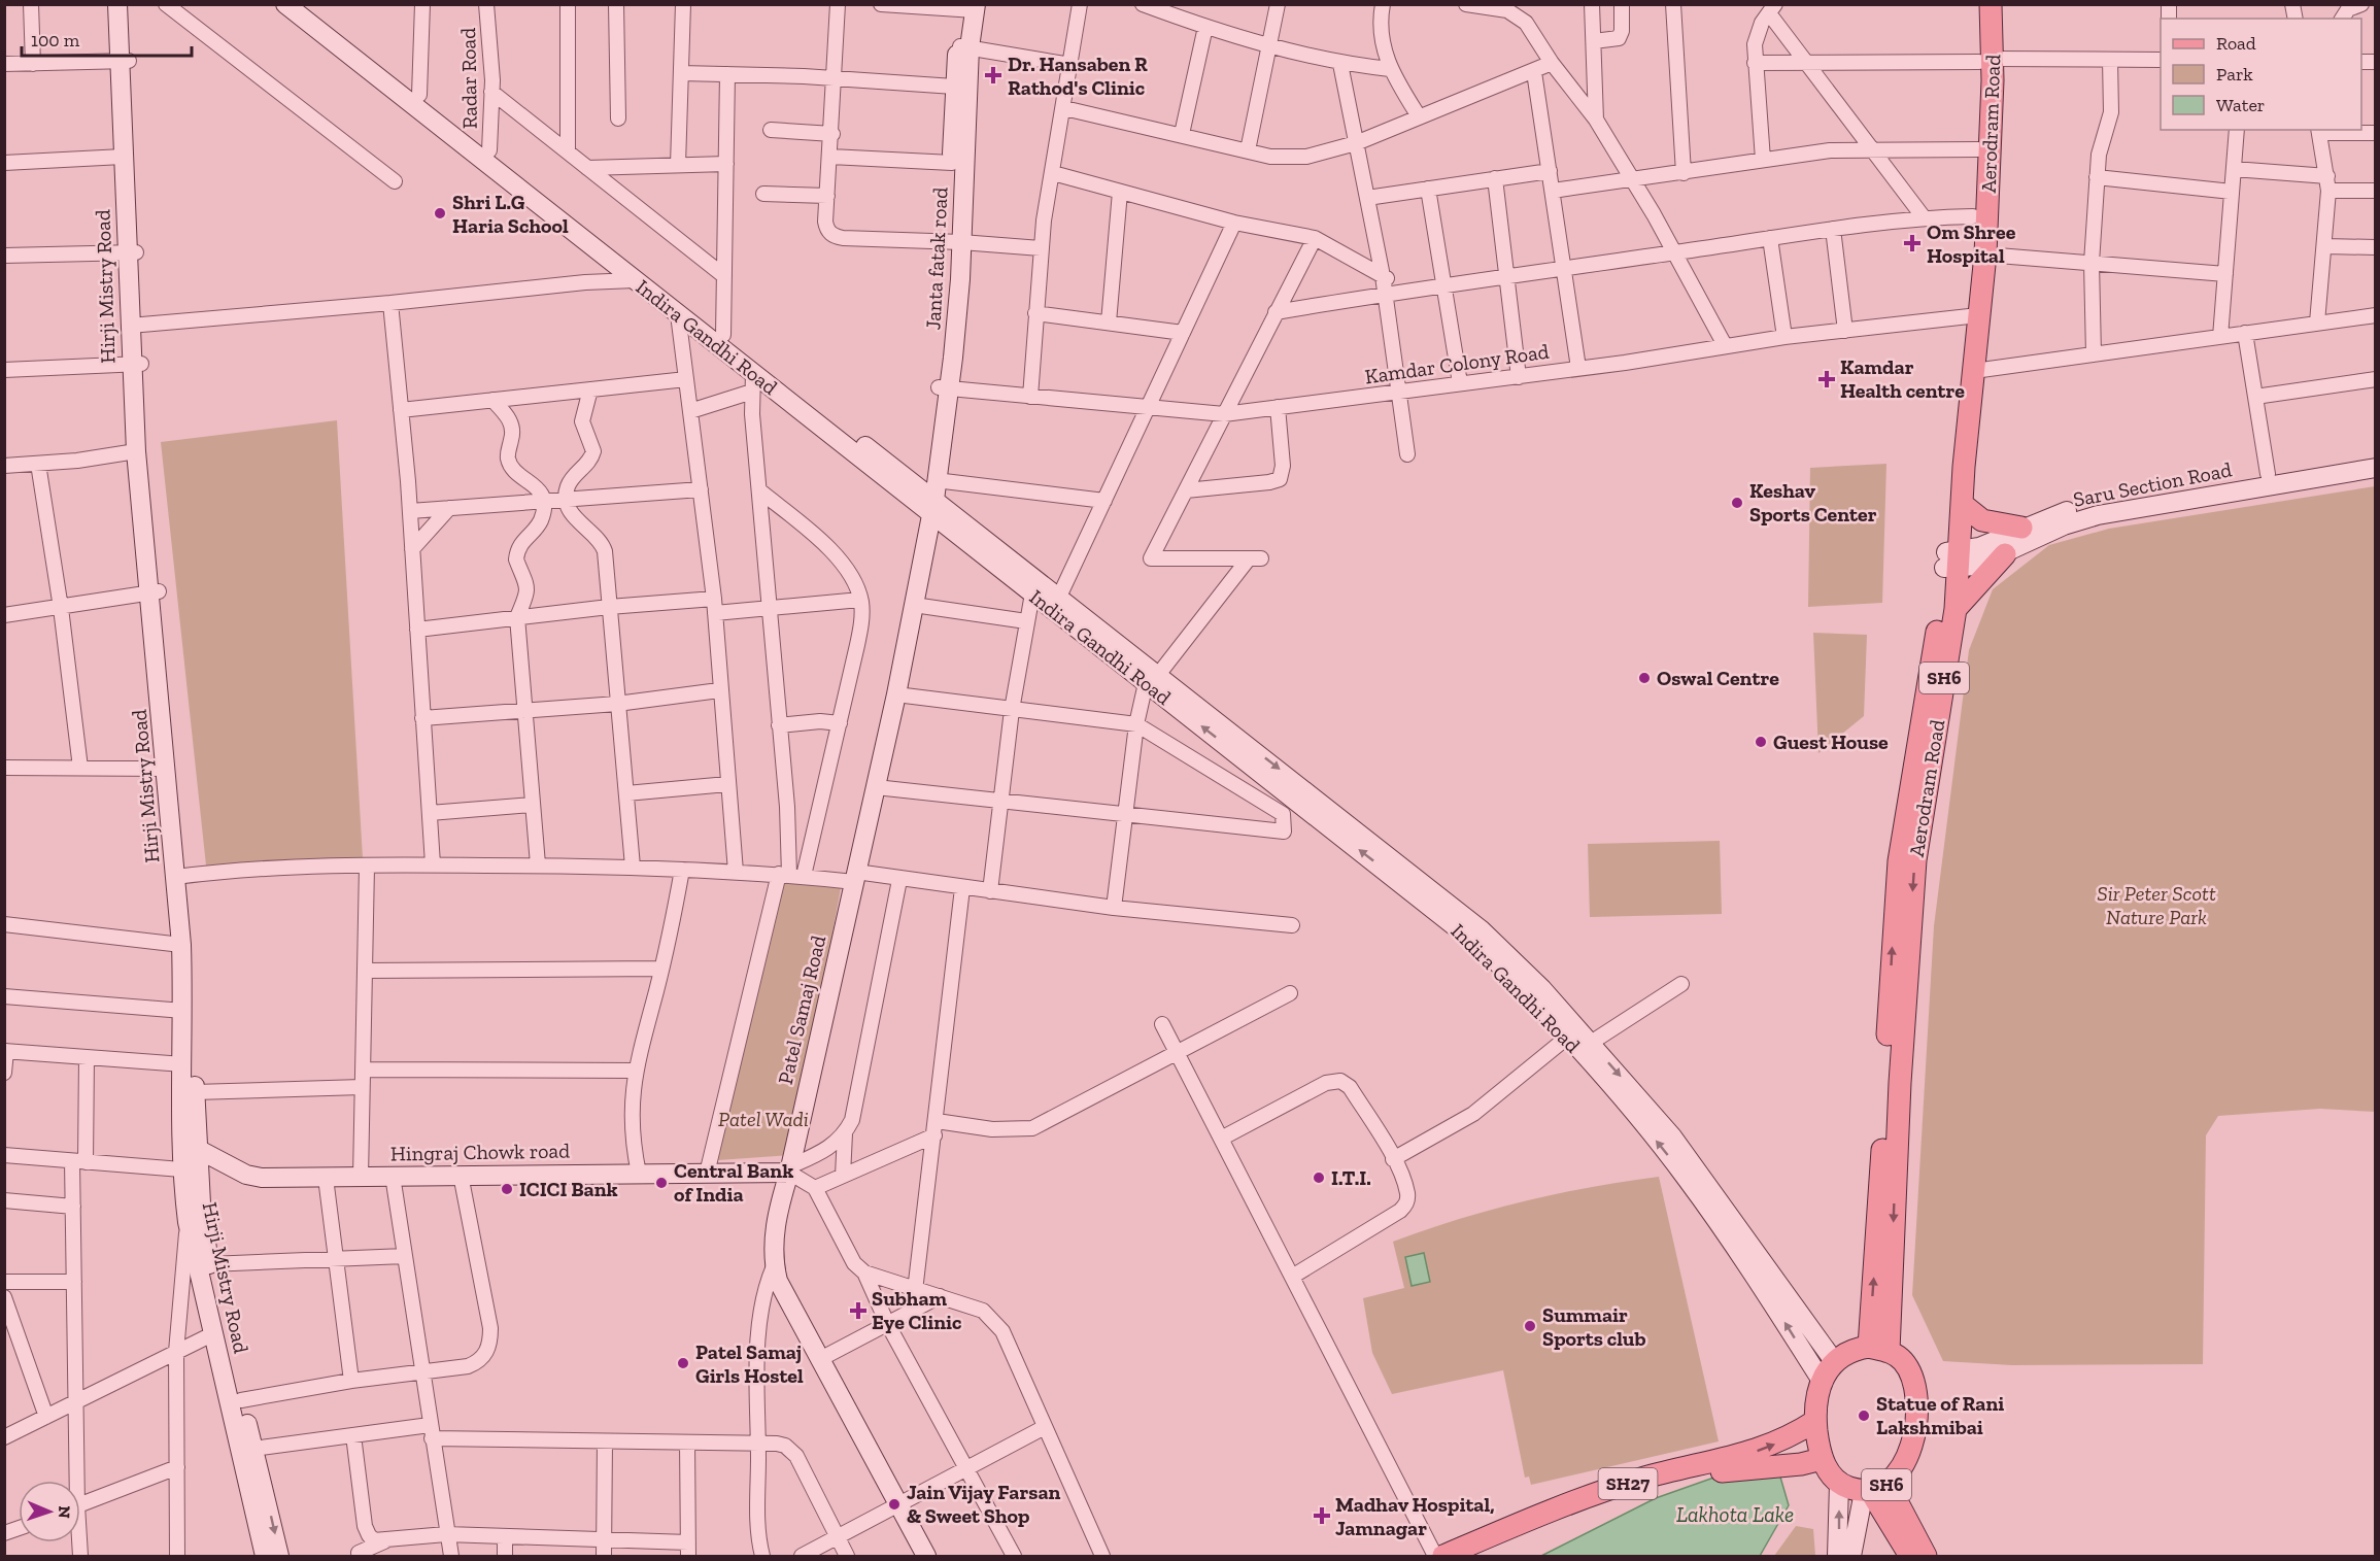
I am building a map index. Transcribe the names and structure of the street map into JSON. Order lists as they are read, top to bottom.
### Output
{
  "streets": {
    "main road": [
      "Aerodram Road",
      "Janta fatak road",
      "Hirji Mistry Road",
      "Indira Gandhi Road",
      "Saru Section Road",
      "SH6",
      "Patel Samaj Road",
      "Hingraj Chowk road",
      "SH27"
    ],
    "street": ["Radar Road", "Kamdar Colony Road"]
  },
  "crossings": [
    ["Radar Road", "Indira Gandhi Road"],
    ["Aerodram Road", "Indira Gandhi Road"],
    ["Aerodram Road", "Kamdar Colony Road"],
    ["Aerodram Road", "Saru Section Road"],
    ["Aerodram Road", "SH6"],
    ["Aerodram Road", "SH27"],
    ["Janta fatak road", "Indira Gandhi Road"],
    ["Janta fatak road", "Kamdar Colony Road"],
    ["Janta fatak road", "Patel Samaj Road"],
    ["Hirji Mistry Road", "Hingraj Chowk road"],
    ["Indira Gandhi Road", "SH6"],
    ["Indira Gandhi Road", "Patel Samaj Road"],
    ["Indira Gandhi Road", "SH27"],
    ["SH6", "SH27"],
    ["Patel Samaj Road", "Hingraj Chowk road"]
  ],
  "water": ["Lakhota Lake"],
  "parks": ["Sir Peter Scott Nature Park", "Patel Wadi"],
  "places": {
    "health": [
      "Dr. Hansaben R Rathod's Clinic",
      "Om Shree Hospital",
      "Kamdar Health centre",
      "Subham Eye Clinic",
      "Madhav Hospital, Jamnagar"
    ],
    "other": [
      "Shri L.G Haria School",
      "Keshav Sports Center",
      "Oswal Centre",
      "Guest House",
      "I.T.I.",
      "Central Bank of India",
      "ICICI Bank",
      "Summair Sports club",
      "Patel Samaj Girls Hostel",
      "Statue of Rani Lakshmibai",
      "Jain Vijay Farsan & Sweet Shop"
    ]
  },
  "legend": ["Road", "Park", "Water"],
  "scale_bar": "100 m",
  "north": "right"
}
